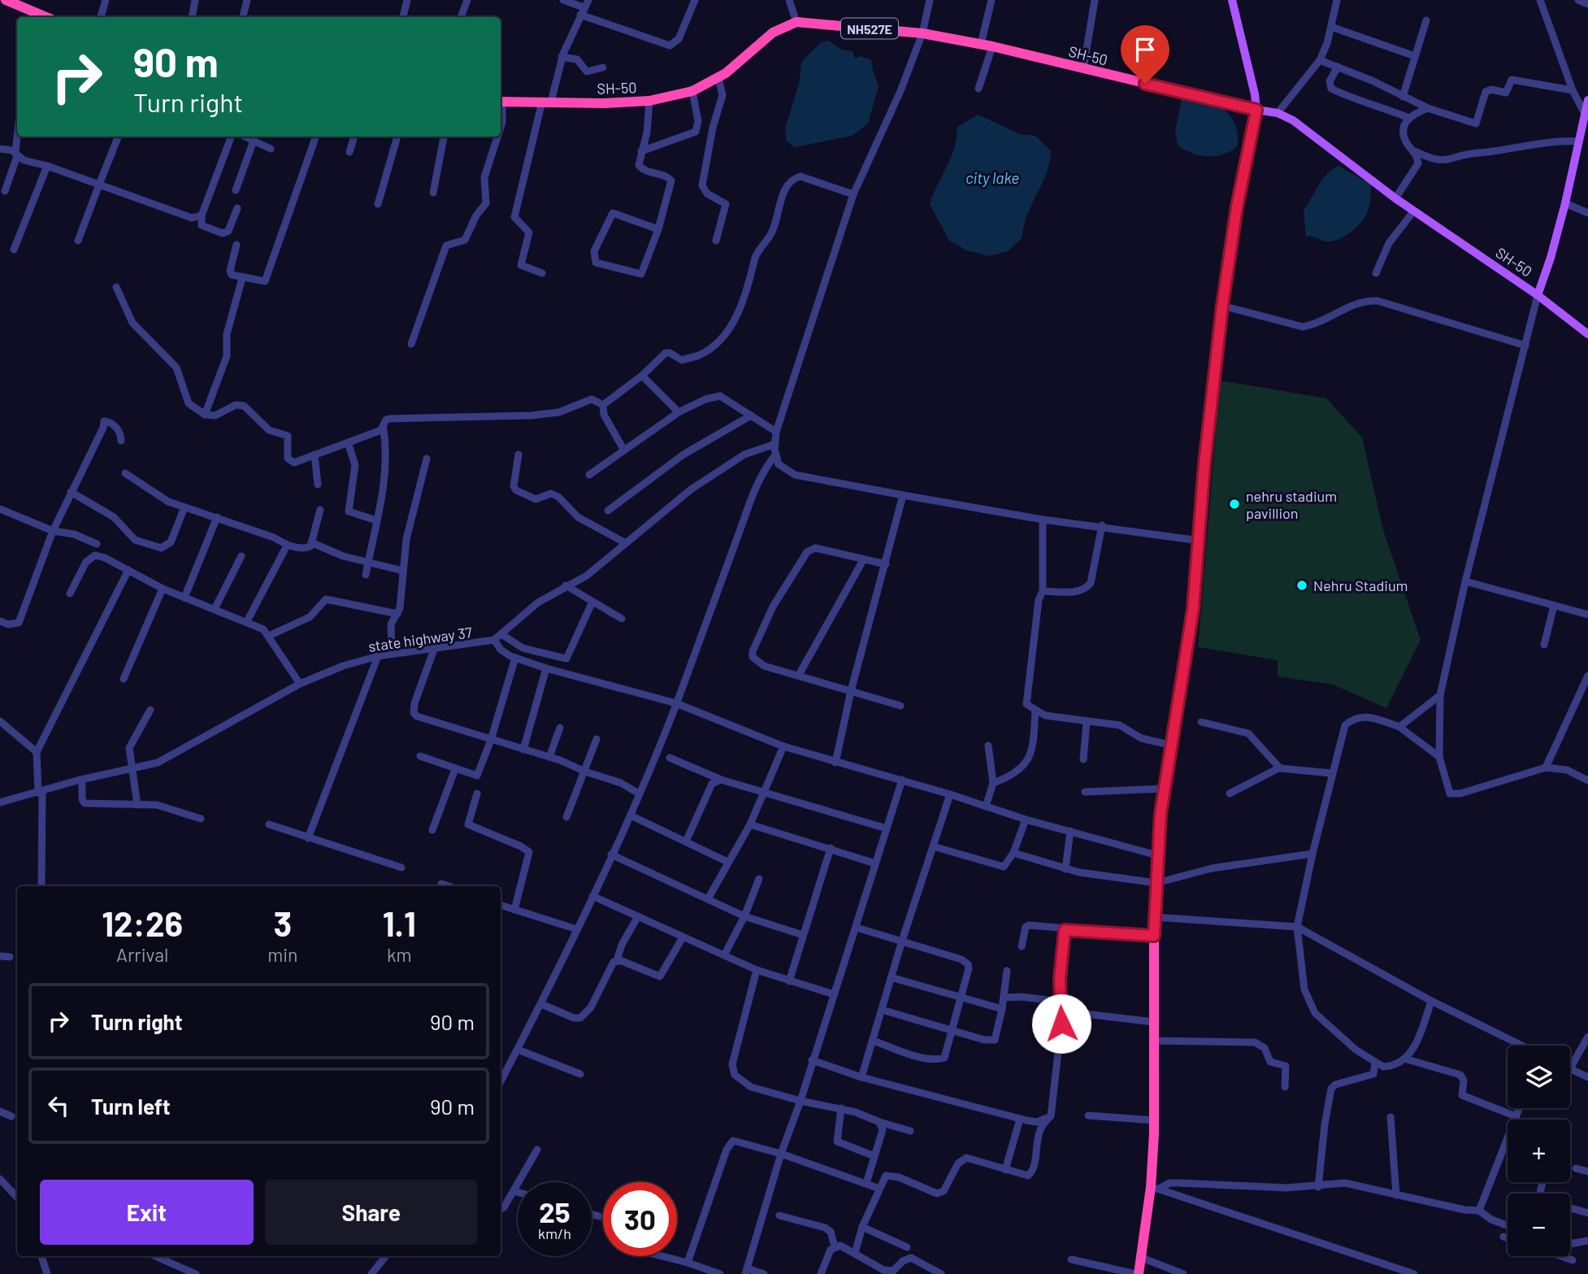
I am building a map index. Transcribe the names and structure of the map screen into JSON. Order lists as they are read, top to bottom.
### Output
{
  "streets": {
    "highway": ["NH527E", "SH-50"],
    "street": ["state highway 37"]
  },
  "water": ["city lake"],
  "places": ["nehru stadium pavillion", "Nehru Stadium"],
  "page": {
    "turn": ["90 m", "Turn right"],
    "eta": [
      "12:26",
      "Arrival",
      "3",
      "min",
      "1.1",
      "km"
    ],
    "list": [
      {
        "name": "Turn right",
        "value": "90 m"
      },
      {
        "name": "Turn left",
        "value": "90 m"
      }
    ],
    "map_buttons": ["+", "−"],
    "buttons": ["Exit", "Share"],
    "speed": "25 km/h",
    "limit": "30"
  }
}
